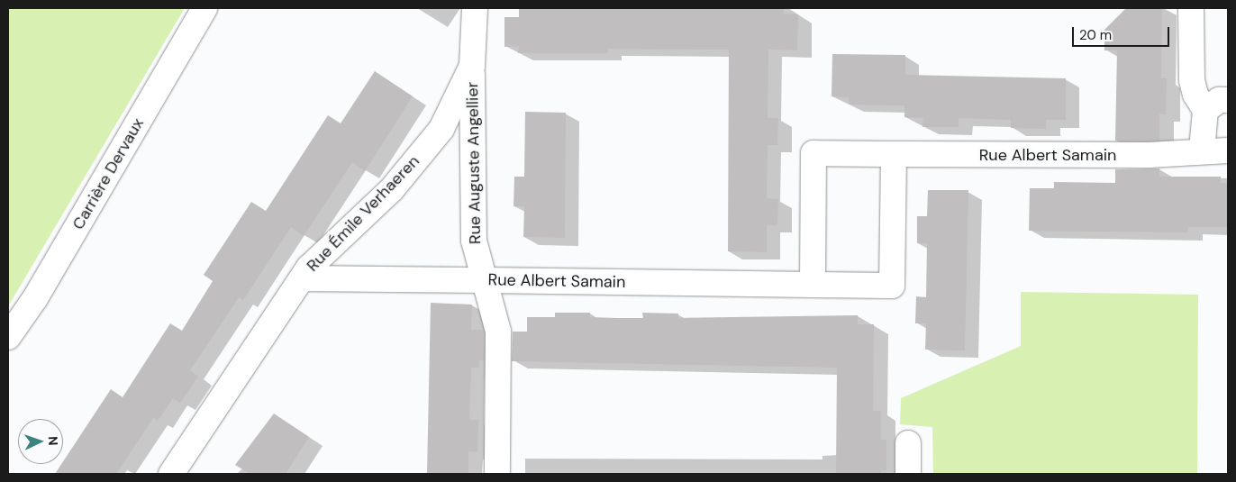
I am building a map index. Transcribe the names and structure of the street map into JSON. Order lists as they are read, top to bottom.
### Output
{
  "streets": {
    "street": [
      "Rue Albert Samain",
      "Rue Auguste Angellier",
      "Carrière Dervaux",
      "Rue Émile Verhaeren"
    ]
  },
  "crossings": [
    ["Rue Albert Samain", "Rue Auguste Angellier"],
    ["Rue Albert Samain", "Rue Émile Verhaeren"],
    ["Rue Auguste Angellier", "Rue Émile Verhaeren"]
  ],
  "scale_bar": "20 m",
  "north": "right"
}
